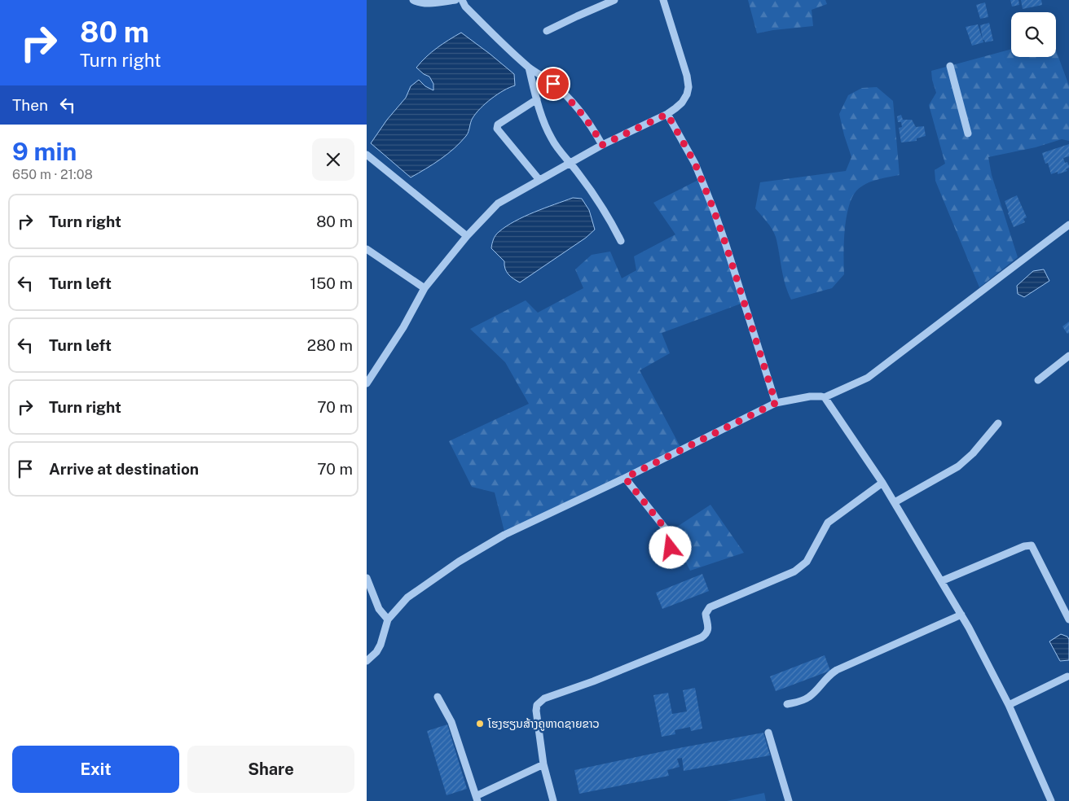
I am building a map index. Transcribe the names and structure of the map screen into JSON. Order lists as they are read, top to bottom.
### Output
{
  "places": ["ໂຮງຮຽນສ້າງຄູຫາດຊາຍຂາວ"],
  "page": {
    "turn": ["80 m", "Turn right"],
    "then": "Then",
    "heading": ["9 min", "650 m · 21:08"],
    "list": [
      {
        "name": "Turn right",
        "value": "80 m"
      },
      {
        "name": "Turn left",
        "value": "150 m"
      },
      {
        "name": "Turn left",
        "value": "280 m"
      },
      {
        "name": "Turn right",
        "value": "70 m"
      },
      {
        "name": "Arrive at destination",
        "value": "70 m"
      }
    ],
    "buttons": ["Exit", "Share"]
  }
}
